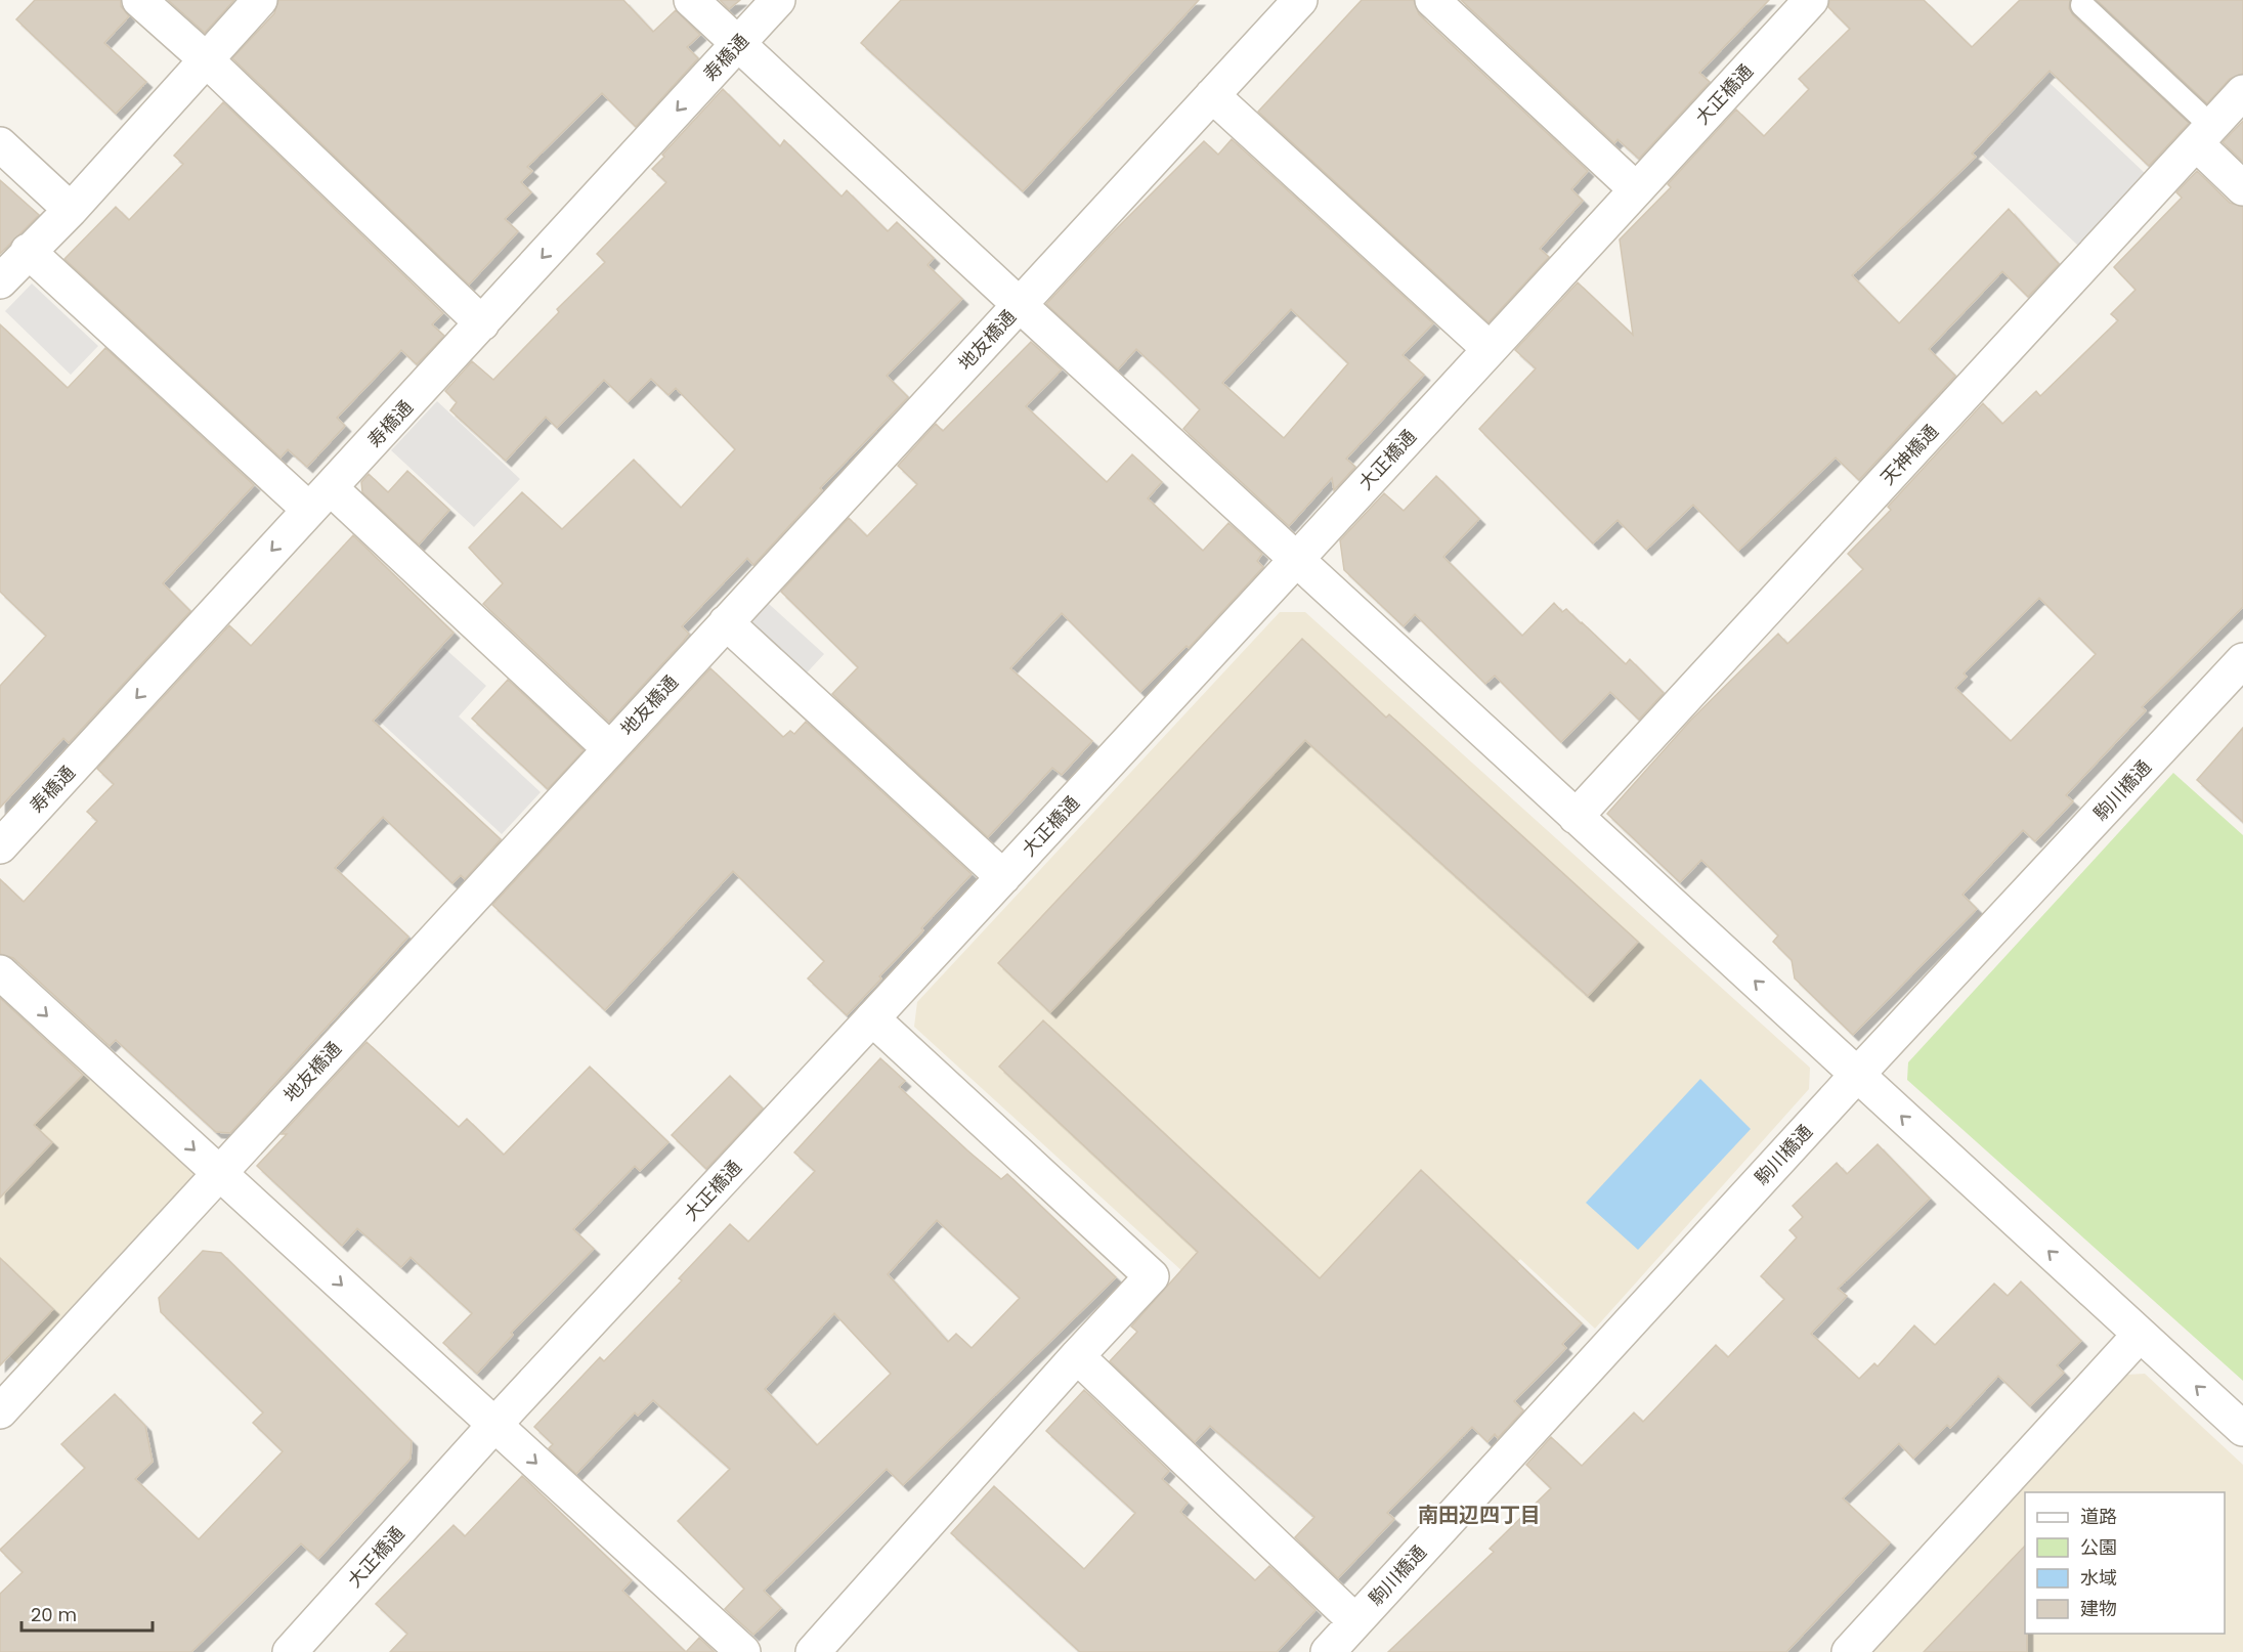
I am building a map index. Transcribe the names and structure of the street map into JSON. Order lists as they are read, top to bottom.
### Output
{
  "streets": {
    "street": [
      "寿橋通",
      "大正橋通",
      "地友橋通",
      "天神橋通",
      "駒川橋通"
    ]
  },
  "one_way": ["寿橋通"],
  "districts": ["南田辺四丁目"],
  "legend": [
    "道路",
    "公園",
    "水域",
    "建物"
  ],
  "scale_bar": "20 m"
}
